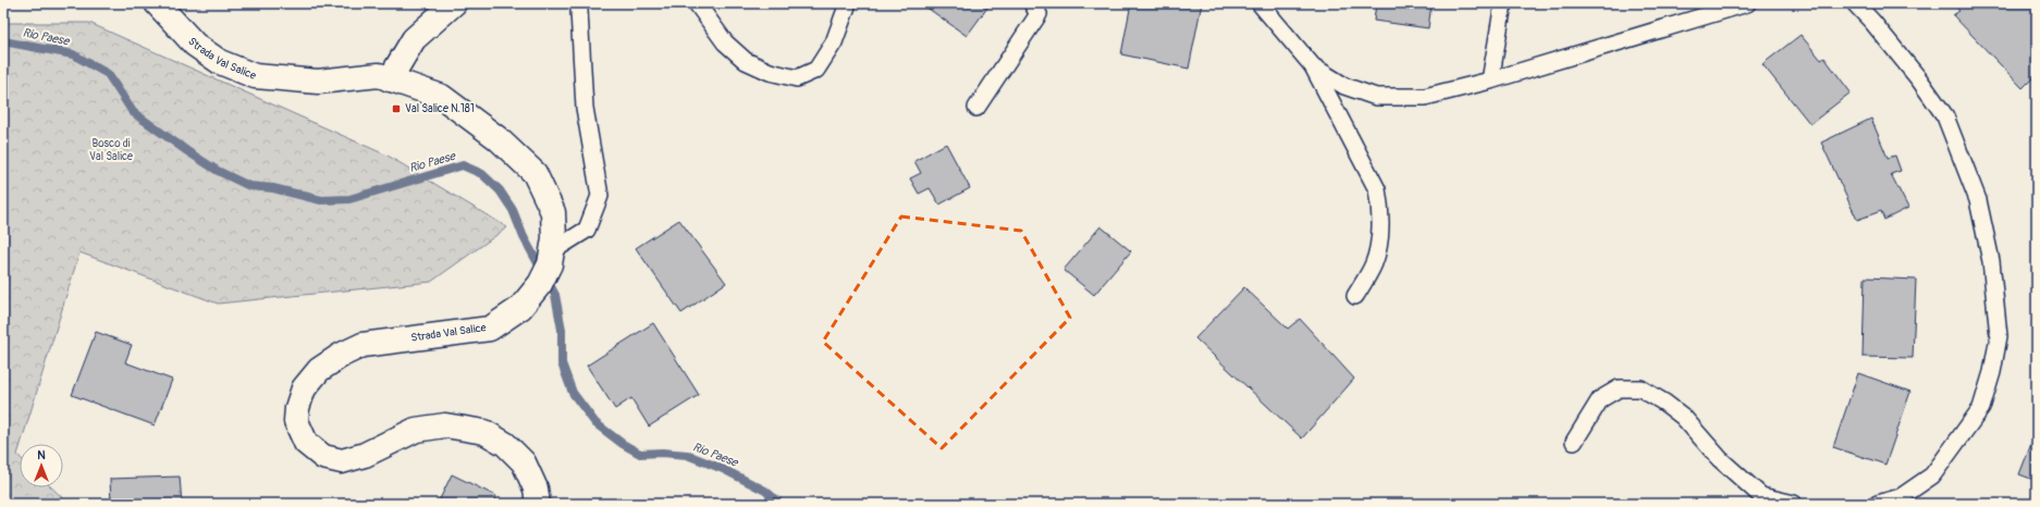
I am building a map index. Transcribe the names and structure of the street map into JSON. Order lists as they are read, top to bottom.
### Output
{
  "streets": {
    "street": ["Strada Val Salice"]
  },
  "water": ["Rio Paese"],
  "parks": ["Bosco di Val Salice"],
  "places": {
    "transit": ["Val Salice N.181"]
  },
  "north": "top"
}
